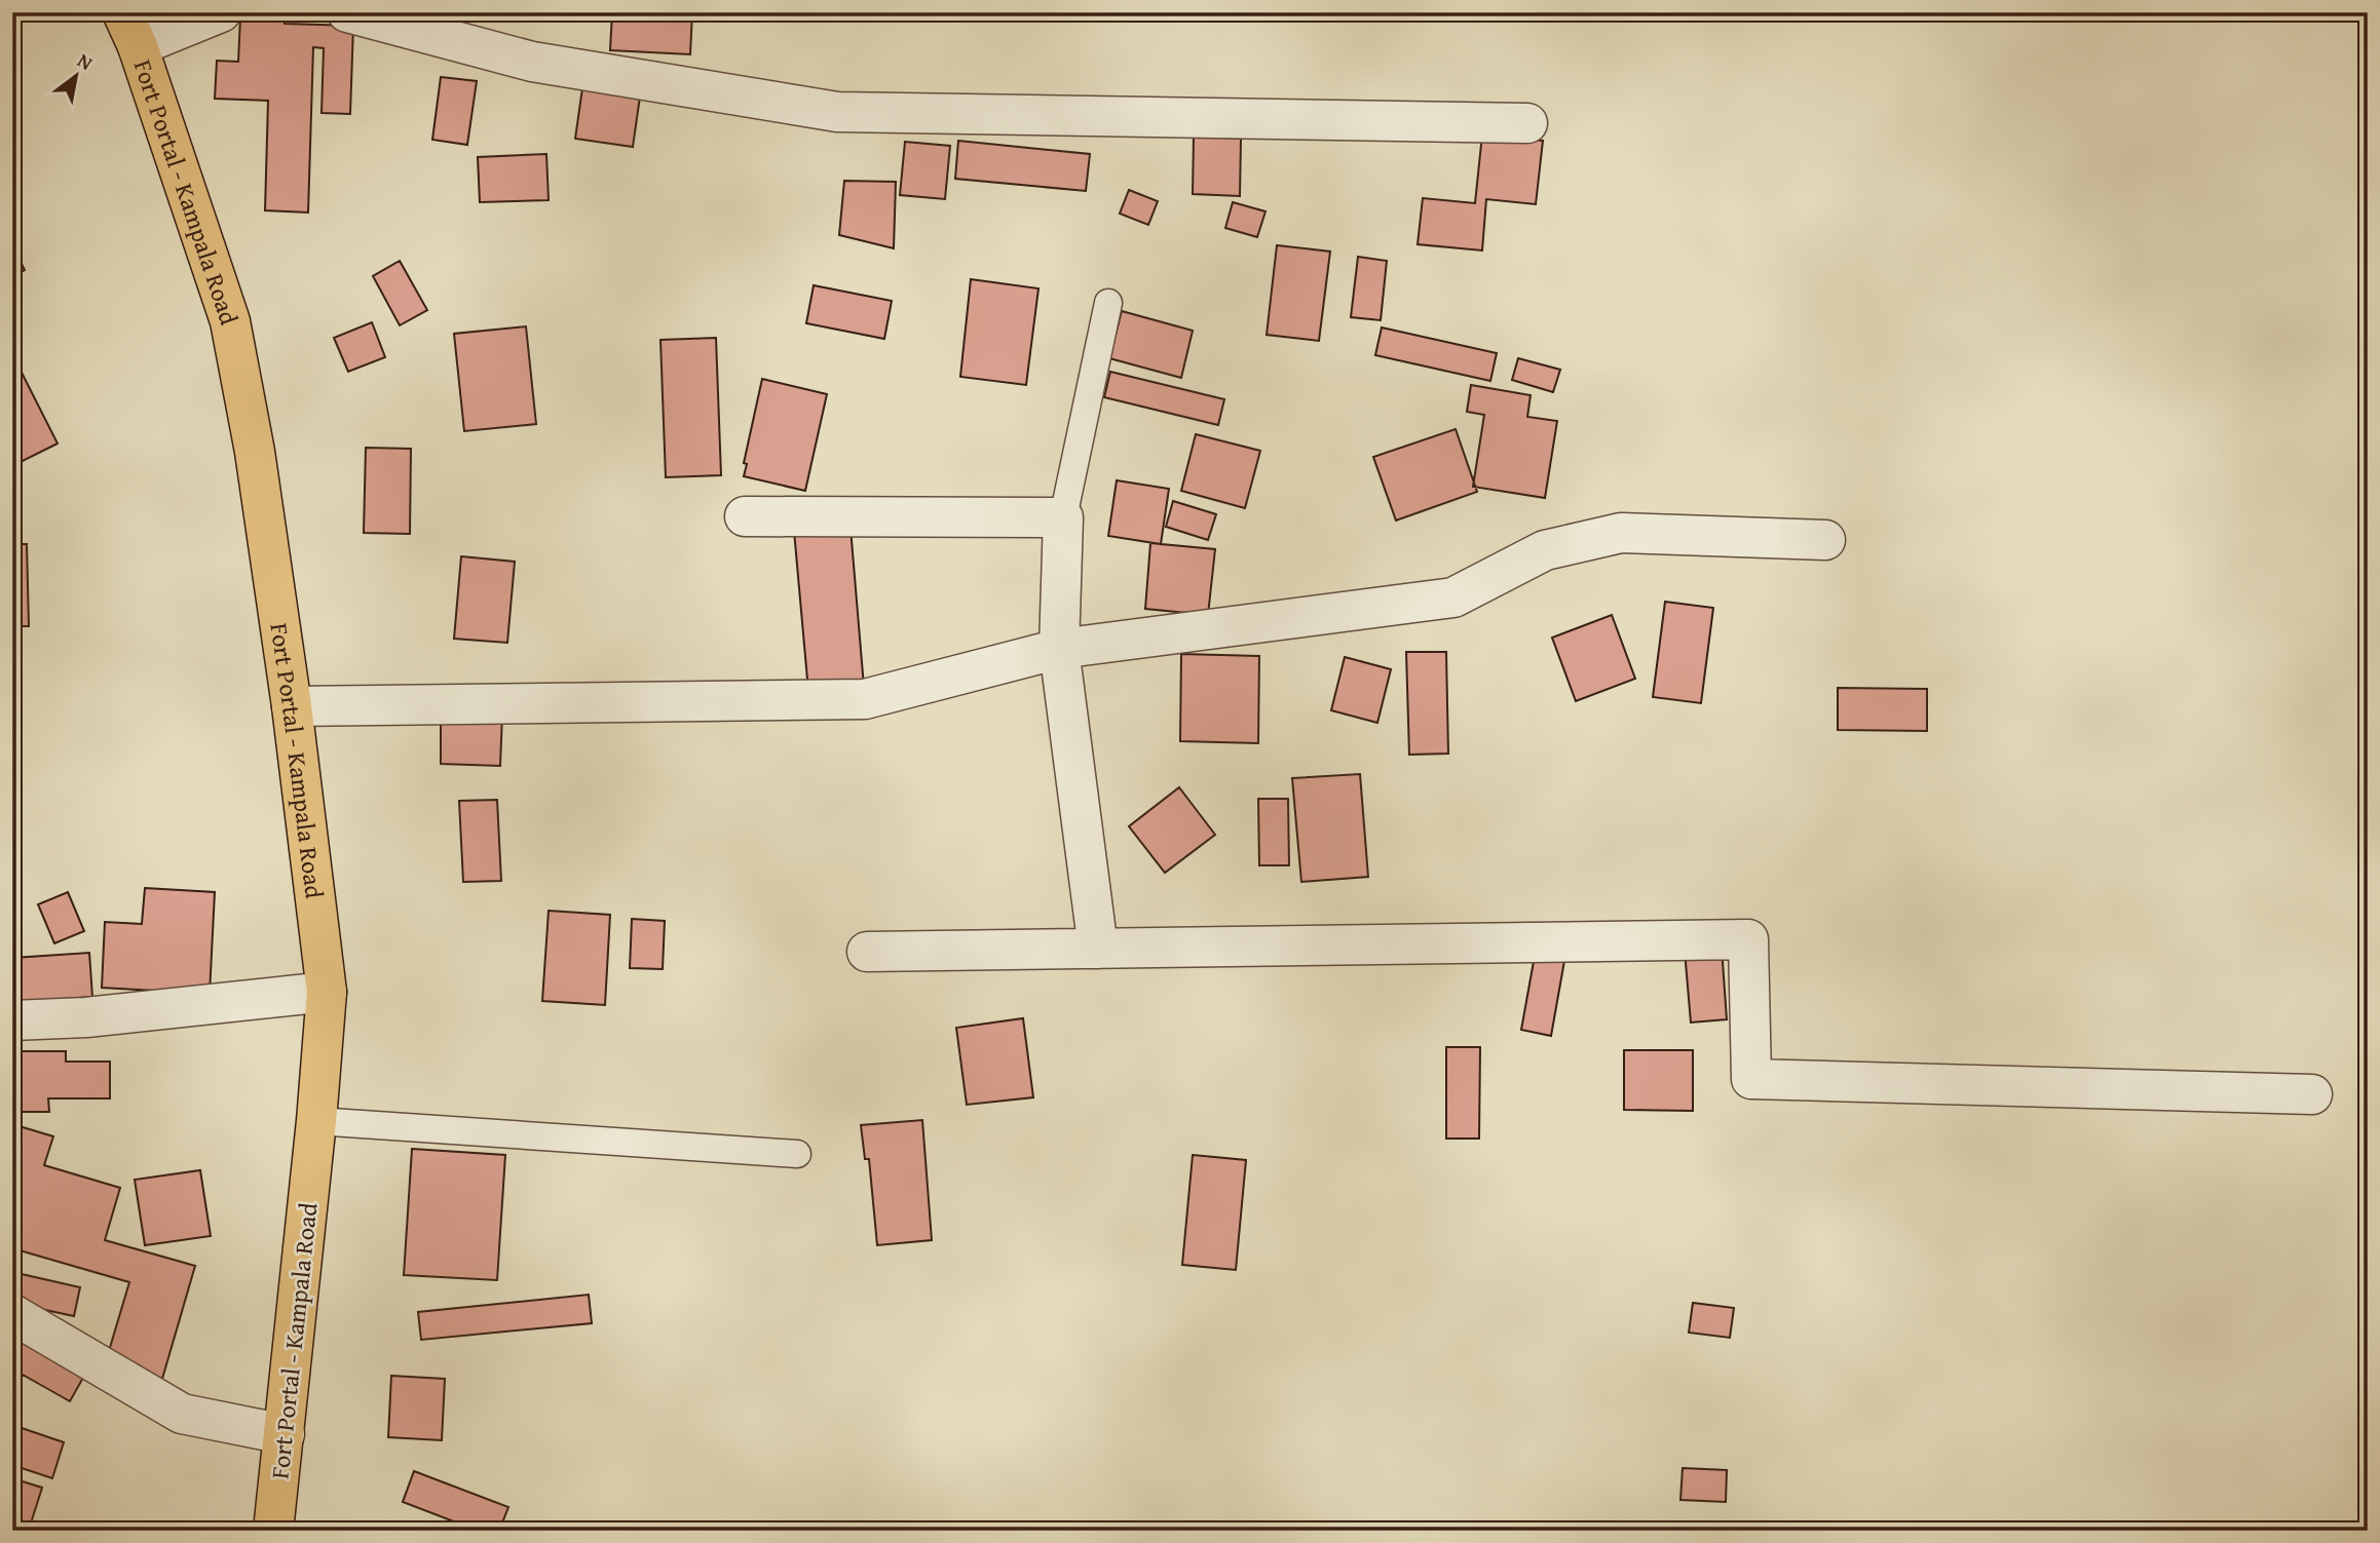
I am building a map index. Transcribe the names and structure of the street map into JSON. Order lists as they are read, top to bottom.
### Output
{
  "streets": {
    "main road": ["Fort Portal - Kampala Road"]
  },
  "north": "top right"
}
